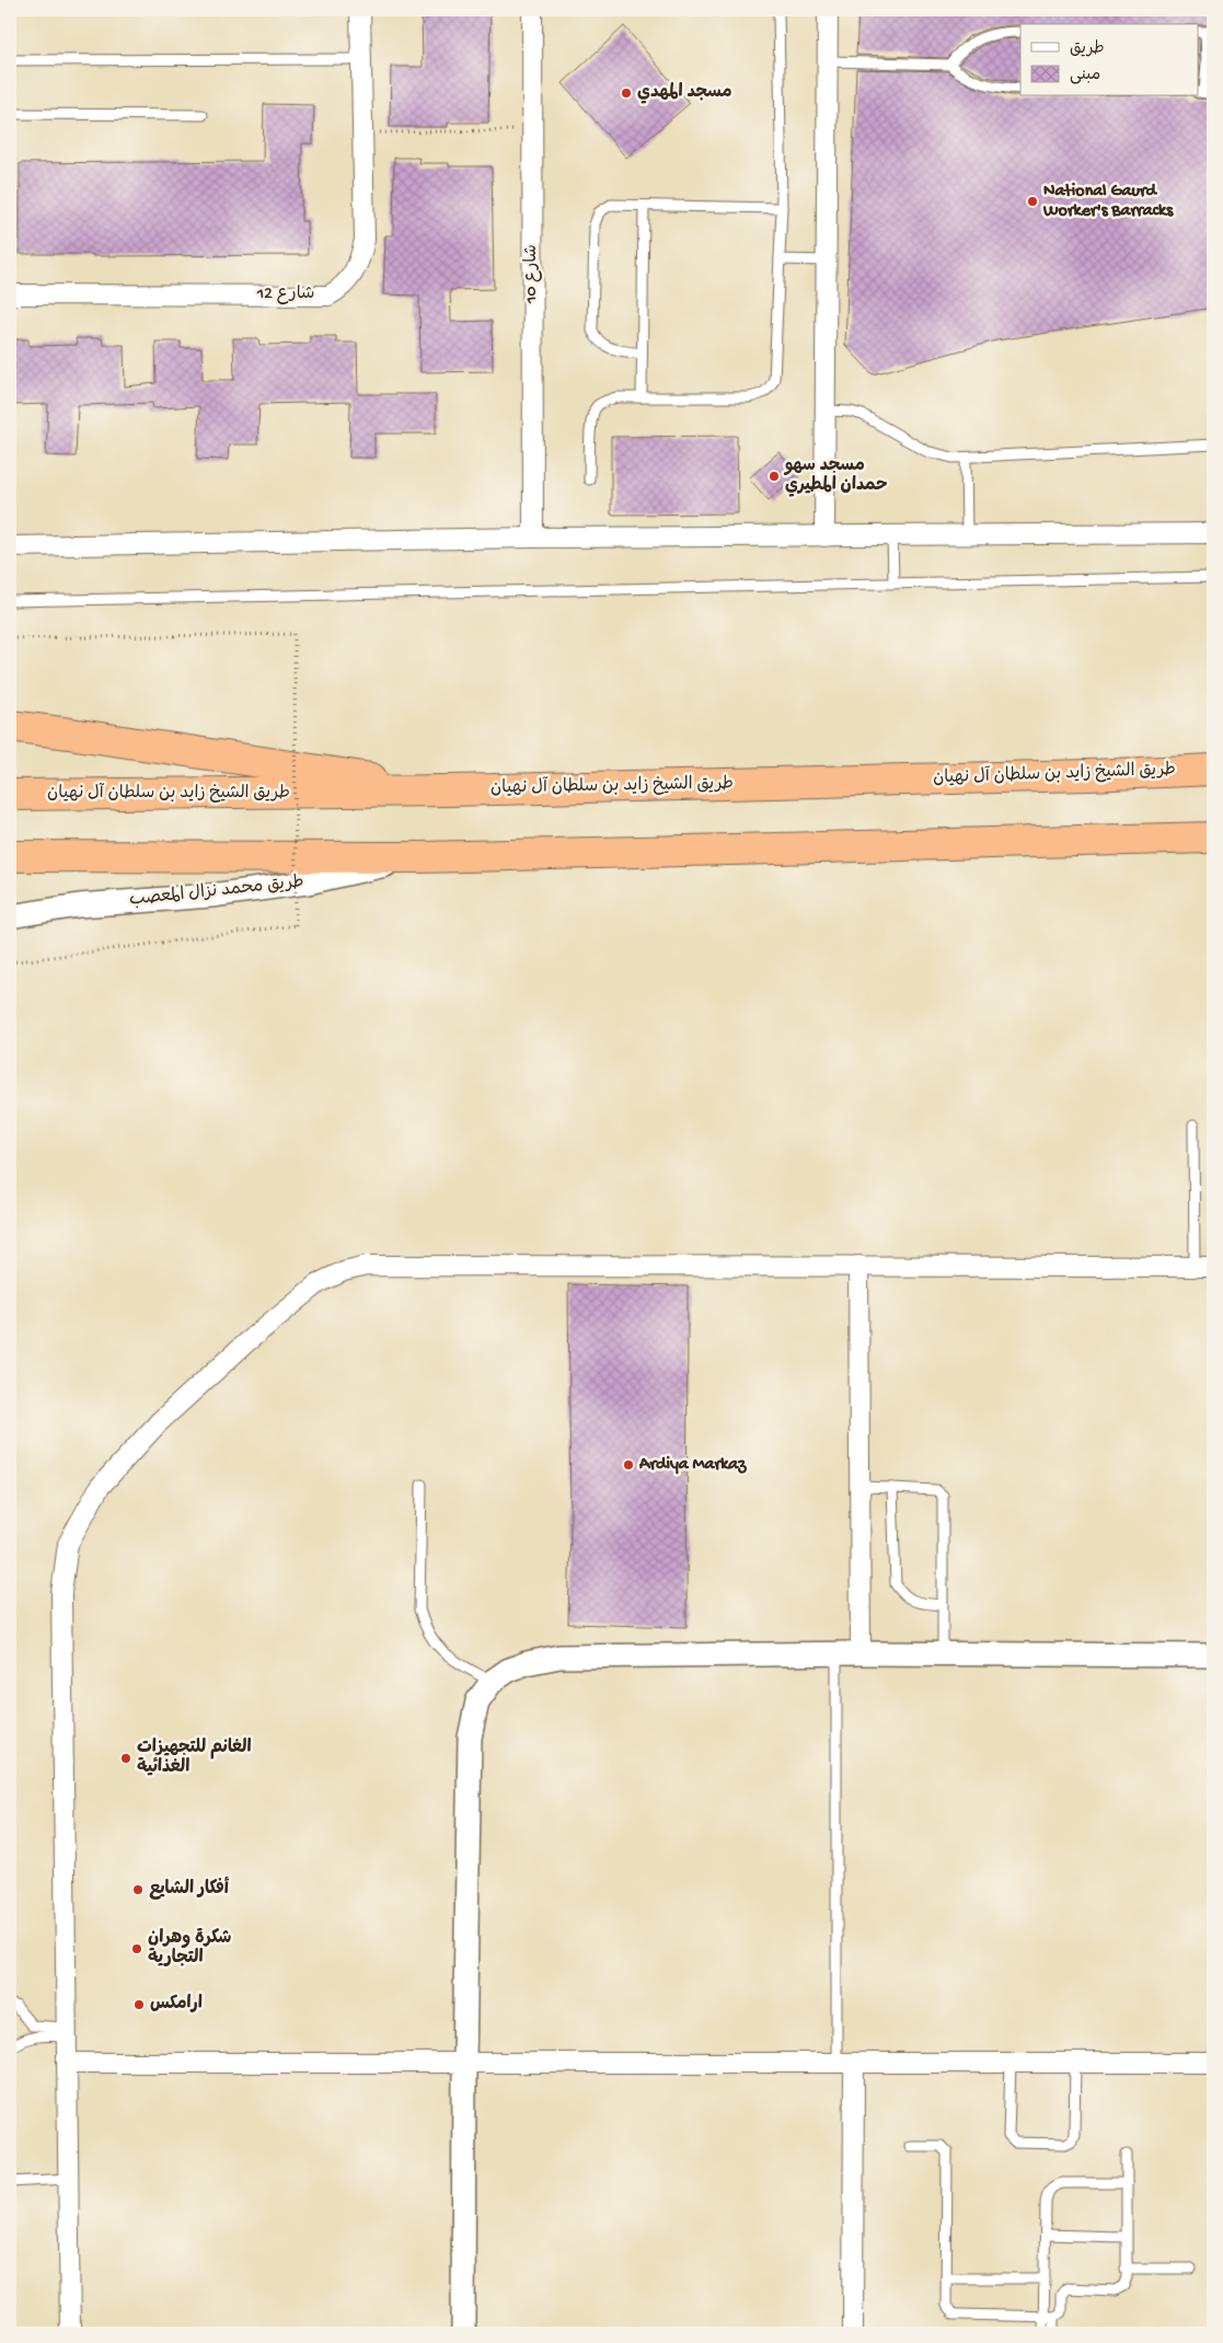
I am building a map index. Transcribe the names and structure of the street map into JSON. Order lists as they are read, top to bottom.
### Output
{
  "streets": {
    "highway": ["طريق الشيخ زايد بن سلطان آل نهيان"],
    "street": ["شارع 10", "شارع 12", "طريق محمد نزال المعصب"]
  },
  "places": [
    "مسجد المهدي",
    "National Gaurd Worker's Barracks",
    "مسجد سهو حمدان المطيري",
    "Ardiya Markaz",
    "الغانم للتجهيزات الغذائية",
    "أفكار الشايع",
    "شكرة وهران التجارية",
    "ارامكس"
  ],
  "legend": ["طريق", "مبنى"]
}
